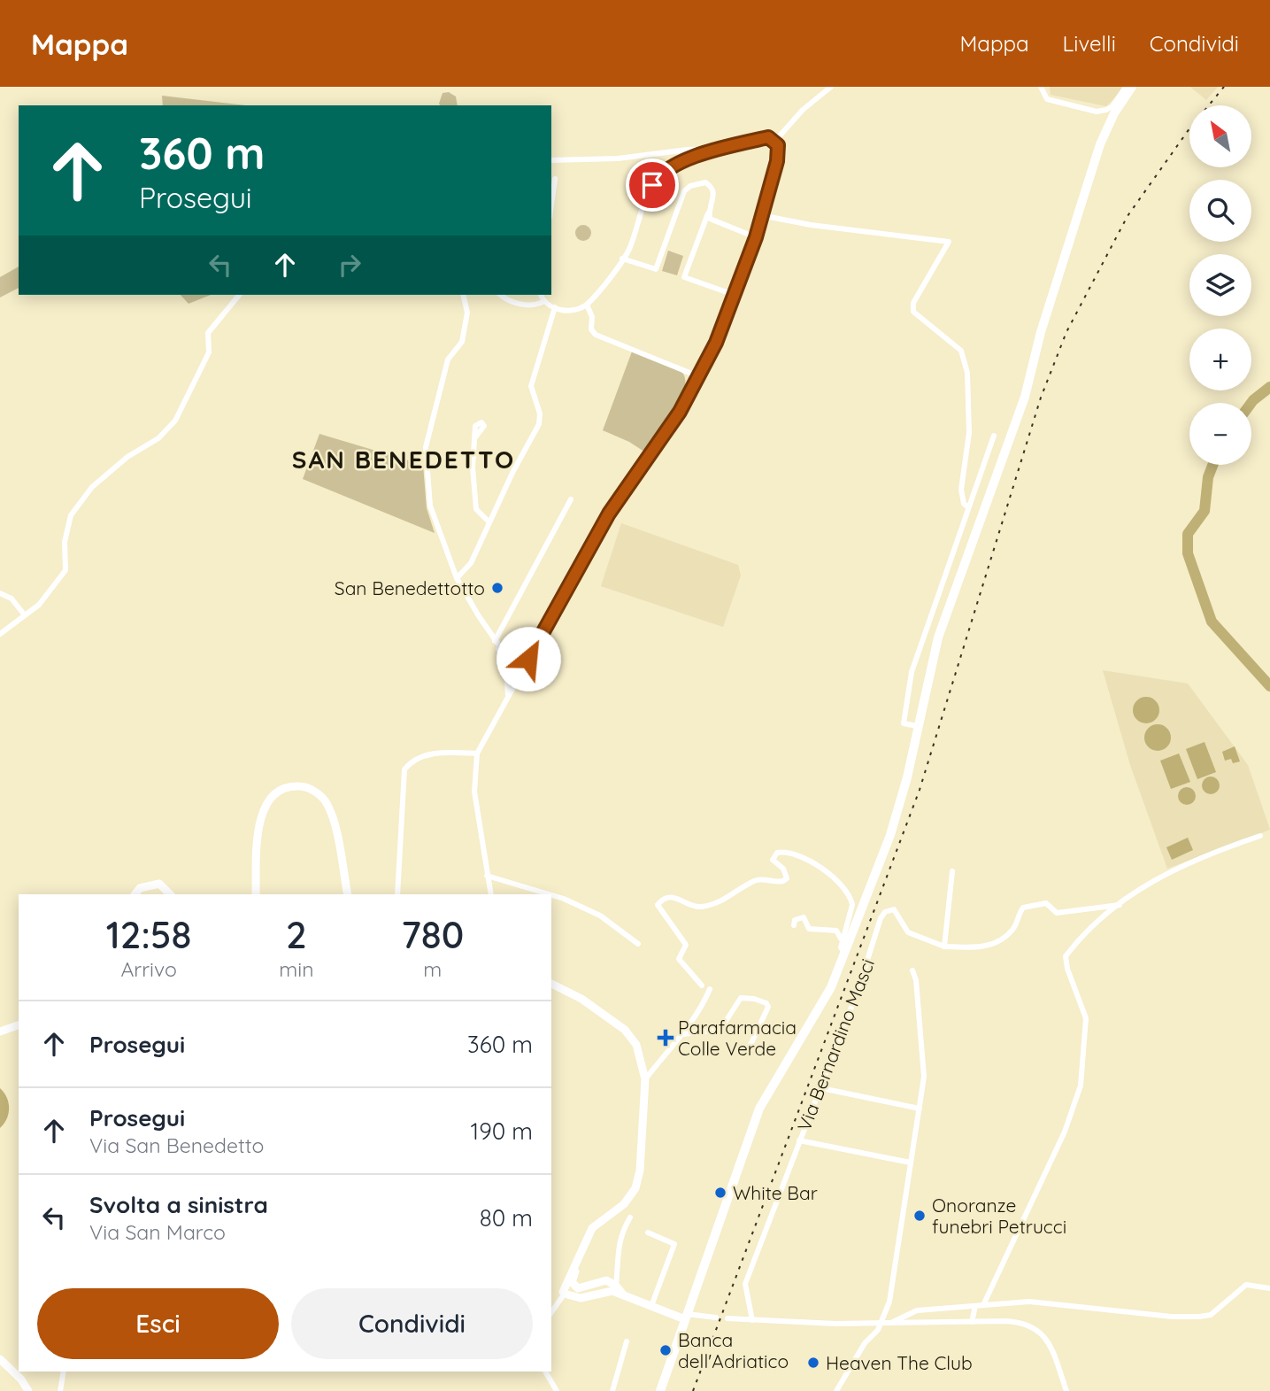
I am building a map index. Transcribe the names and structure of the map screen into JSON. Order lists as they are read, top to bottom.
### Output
{
  "streets": {
    "street": ["Via Bernardino Masci"]
  },
  "districts": ["SAN BENEDETTO"],
  "places": {
    "other": [
      "San Benedettotto",
      "White Bar",
      "Onoranze funebri Petrucci",
      "Banca dell'Adriatico",
      "Heaven The Club"
    ],
    "health": ["Parafarmacia Colle Verde"]
  },
  "north": "top left",
  "page": {
    "header": "Mappa",
    "nav": ["Mappa", "Livelli", "Condividi"],
    "map_buttons": ["+", "−"],
    "turn": ["360 m", "Prosegui"],
    "eta": [
      "12:58",
      "Arrivo",
      "2",
      "min",
      "780",
      "m"
    ],
    "list": [
      {
        "name": "Prosegui",
        "value": "360 m"
      },
      {
        "name": "Prosegui",
        "note": "Via San Benedetto",
        "value": "190 m"
      },
      {
        "name": "Svolta a sinistra",
        "note": "Via San Marco",
        "value": "80 m"
      }
    ],
    "buttons": ["Esci", "Condividi"]
  }
}
